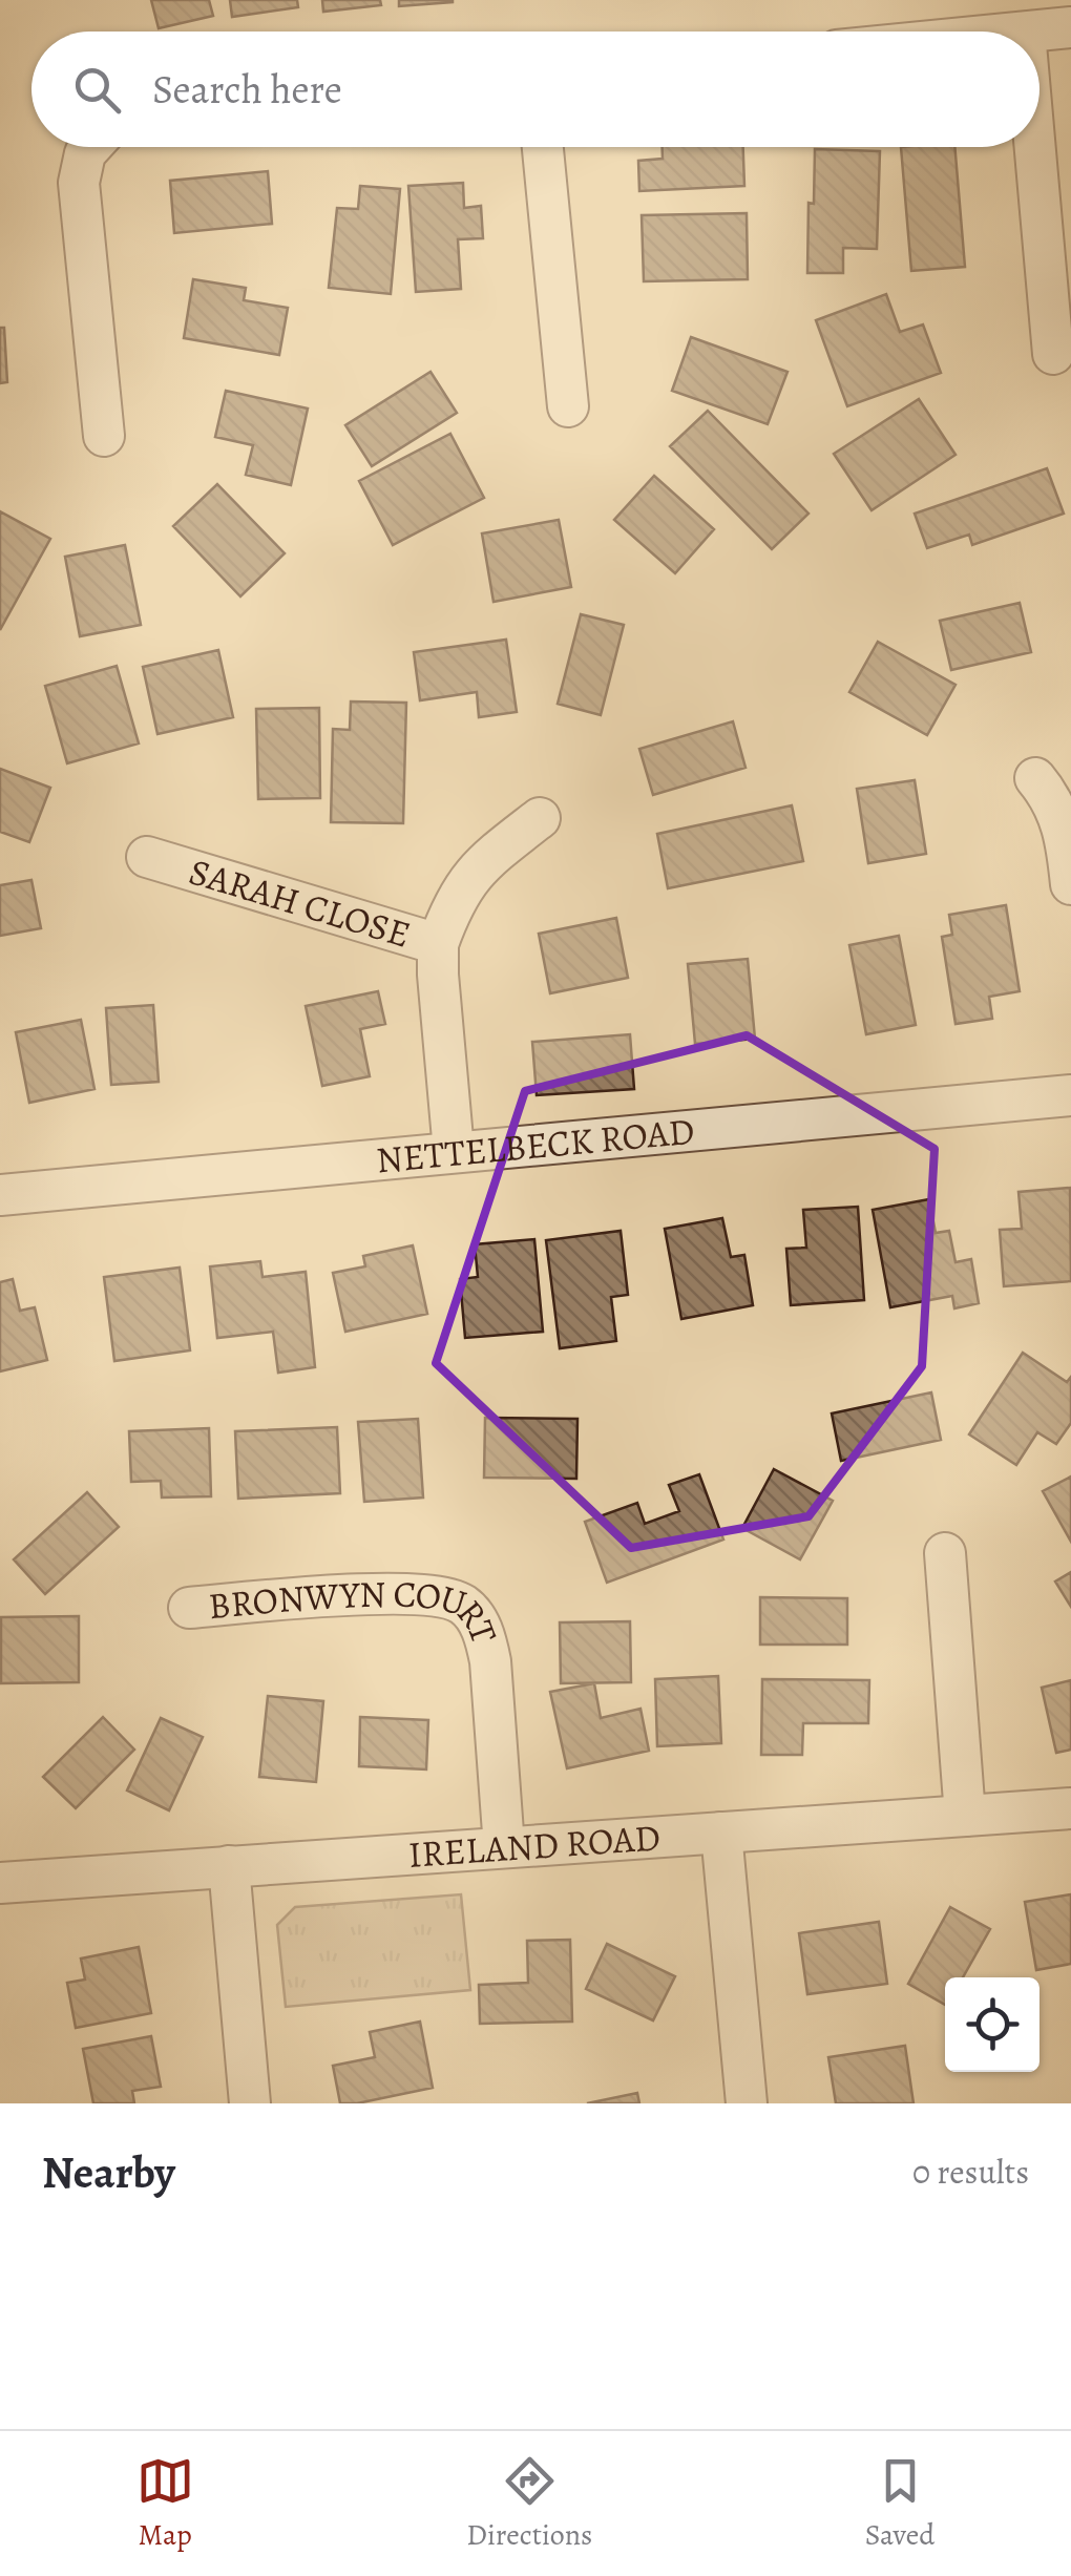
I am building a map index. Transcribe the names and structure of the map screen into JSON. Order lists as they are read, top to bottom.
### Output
{
  "streets": {
    "street": [
      "SARAH CLOSE",
      "NETTELBECK ROAD",
      "BRONWYN COURT",
      "IRELAND ROAD"
    ]
  },
  "crossings": [
    ["SARAH CLOSE", "NETTELBECK ROAD"],
    ["BRONWYN COURT", "IRELAND ROAD"]
  ],
  "page": {
    "search": "Search here",
    "heading": ["Nearby", "0 results"],
    "nav": ["Map", "Directions", "Saved"]
  }
}
